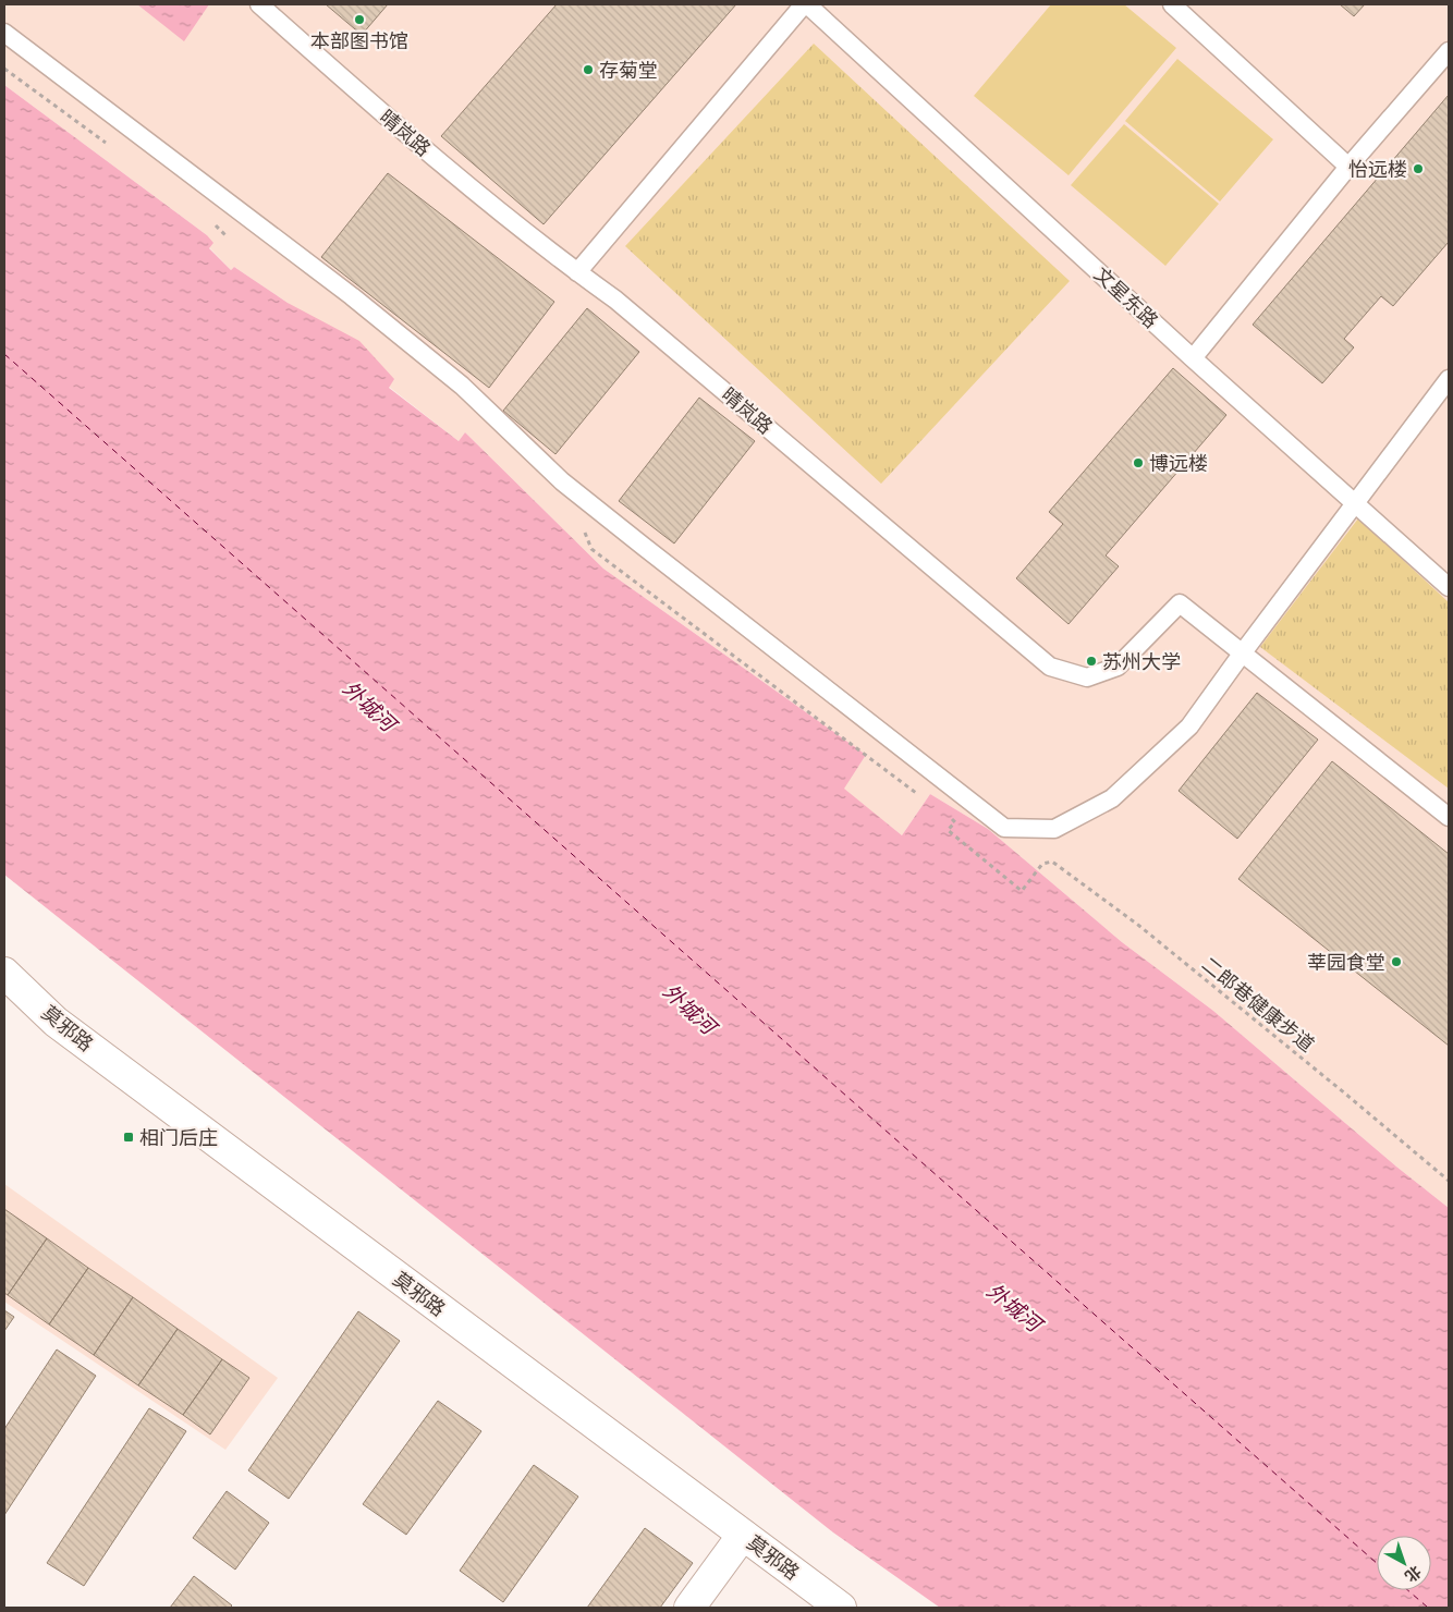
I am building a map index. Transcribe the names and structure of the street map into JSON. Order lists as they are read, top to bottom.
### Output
{
  "streets": {
    "main road": ["莫邪路"],
    "lane": ["晴岚路", "文星东路"],
    "path": ["二郎巷健康步道"]
  },
  "water": ["外城河"],
  "places": {
    "other": [
      "本部图书馆",
      "存菊堂",
      "怡远楼",
      "博远楼",
      "苏州大学",
      "莘园食堂"
    ],
    "transit": ["相门后庄"]
  },
  "north": "bottom right"
}
